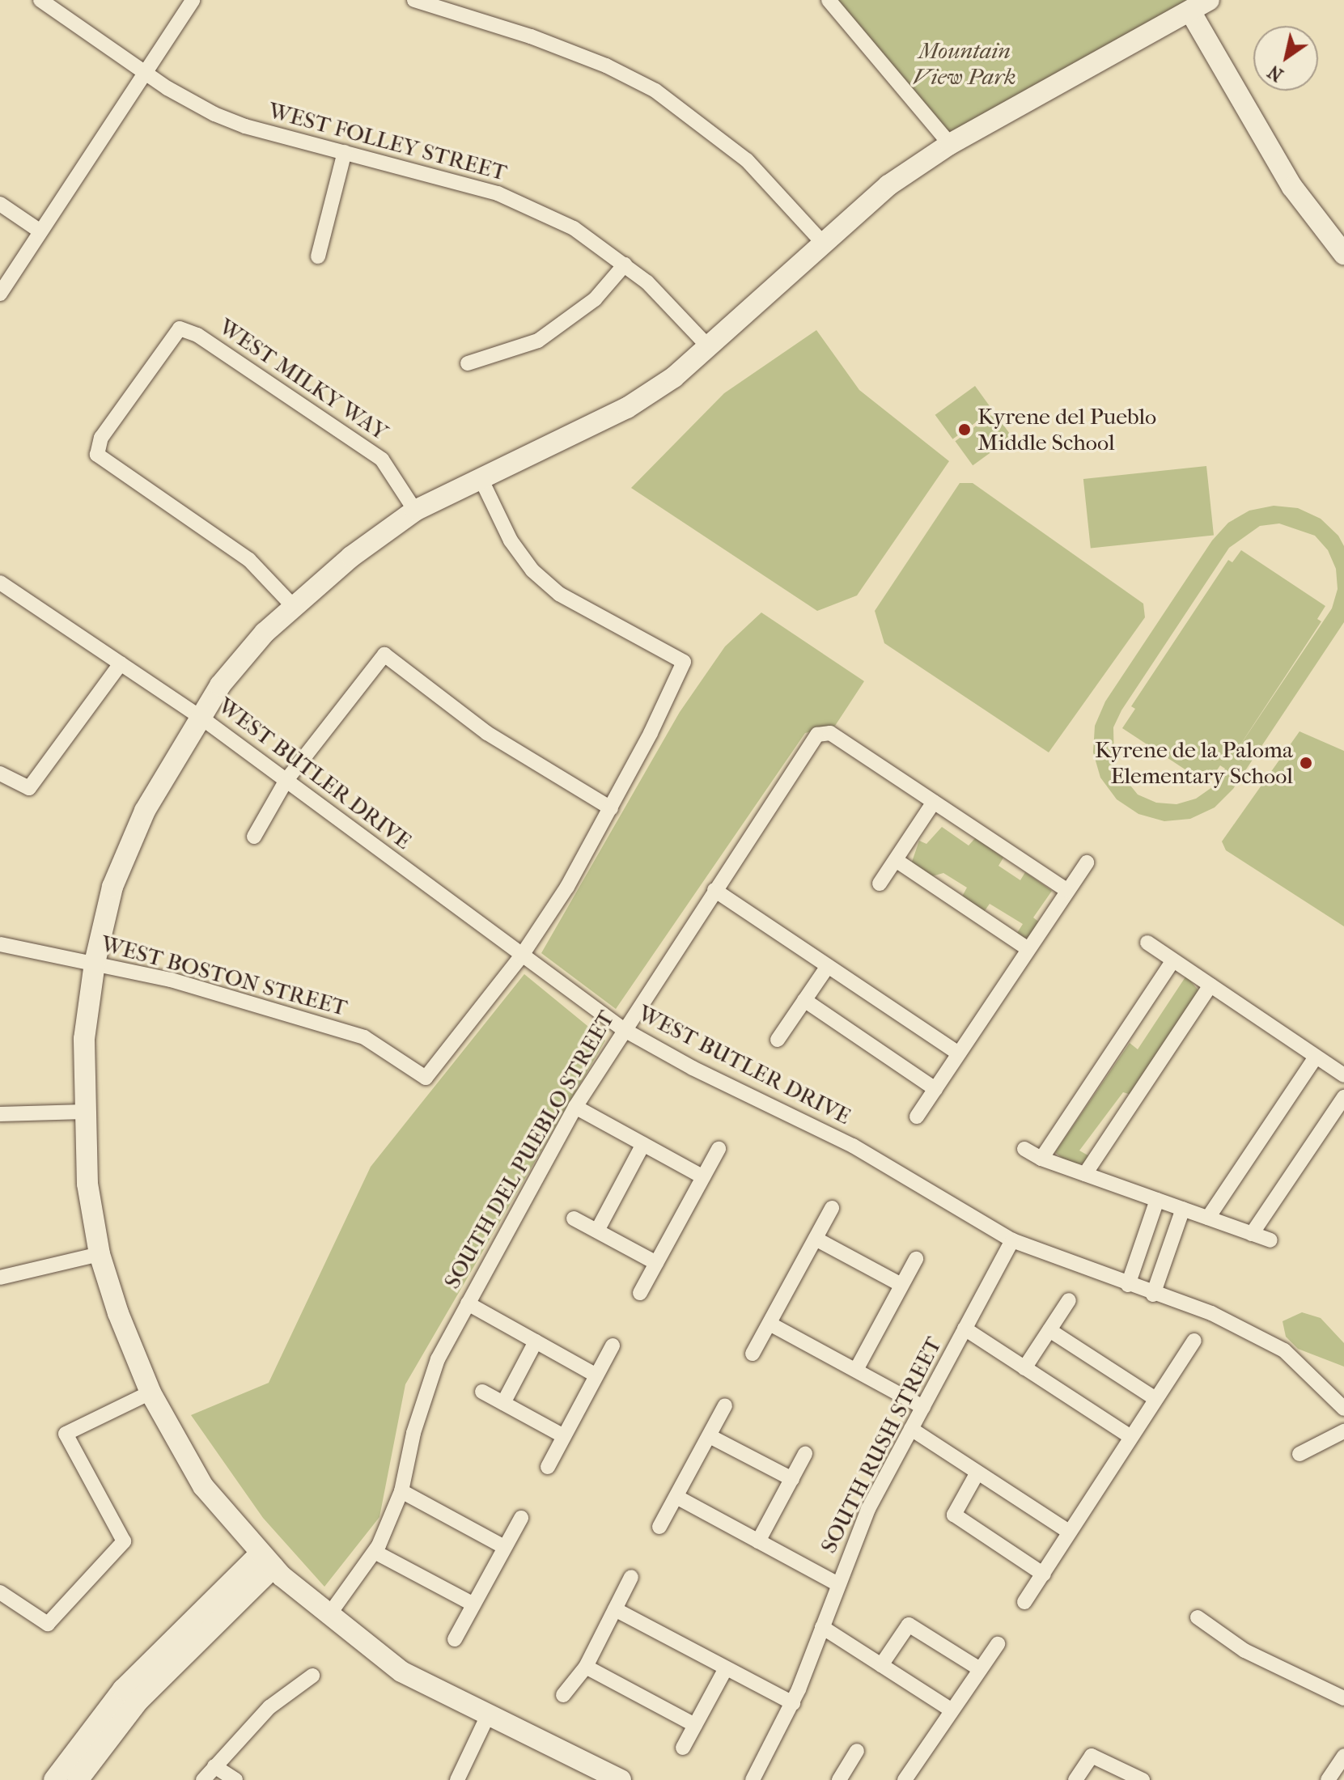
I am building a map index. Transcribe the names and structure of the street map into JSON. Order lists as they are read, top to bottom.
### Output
{
  "streets": {
    "street": [
      "WEST FOLLEY STREET",
      "WEST MILKY WAY",
      "WEST BUTLER DRIVE",
      "WEST BOSTON STREET",
      "SOUTH DEL PUEBLO STREET",
      "SOUTH RUSH STREET"
    ]
  },
  "crossings": [
    ["WEST BUTLER DRIVE", "WEST BOSTON STREET"],
    ["WEST BUTLER DRIVE", "SOUTH DEL PUEBLO STREET"],
    ["WEST BUTLER DRIVE", "SOUTH RUSH STREET"]
  ],
  "parks": ["Mountain View Park"],
  "places": ["Kyrene del Pueblo Middle School", "Kyrene de la Paloma Elementary School"],
  "north": "bottom left"
}
